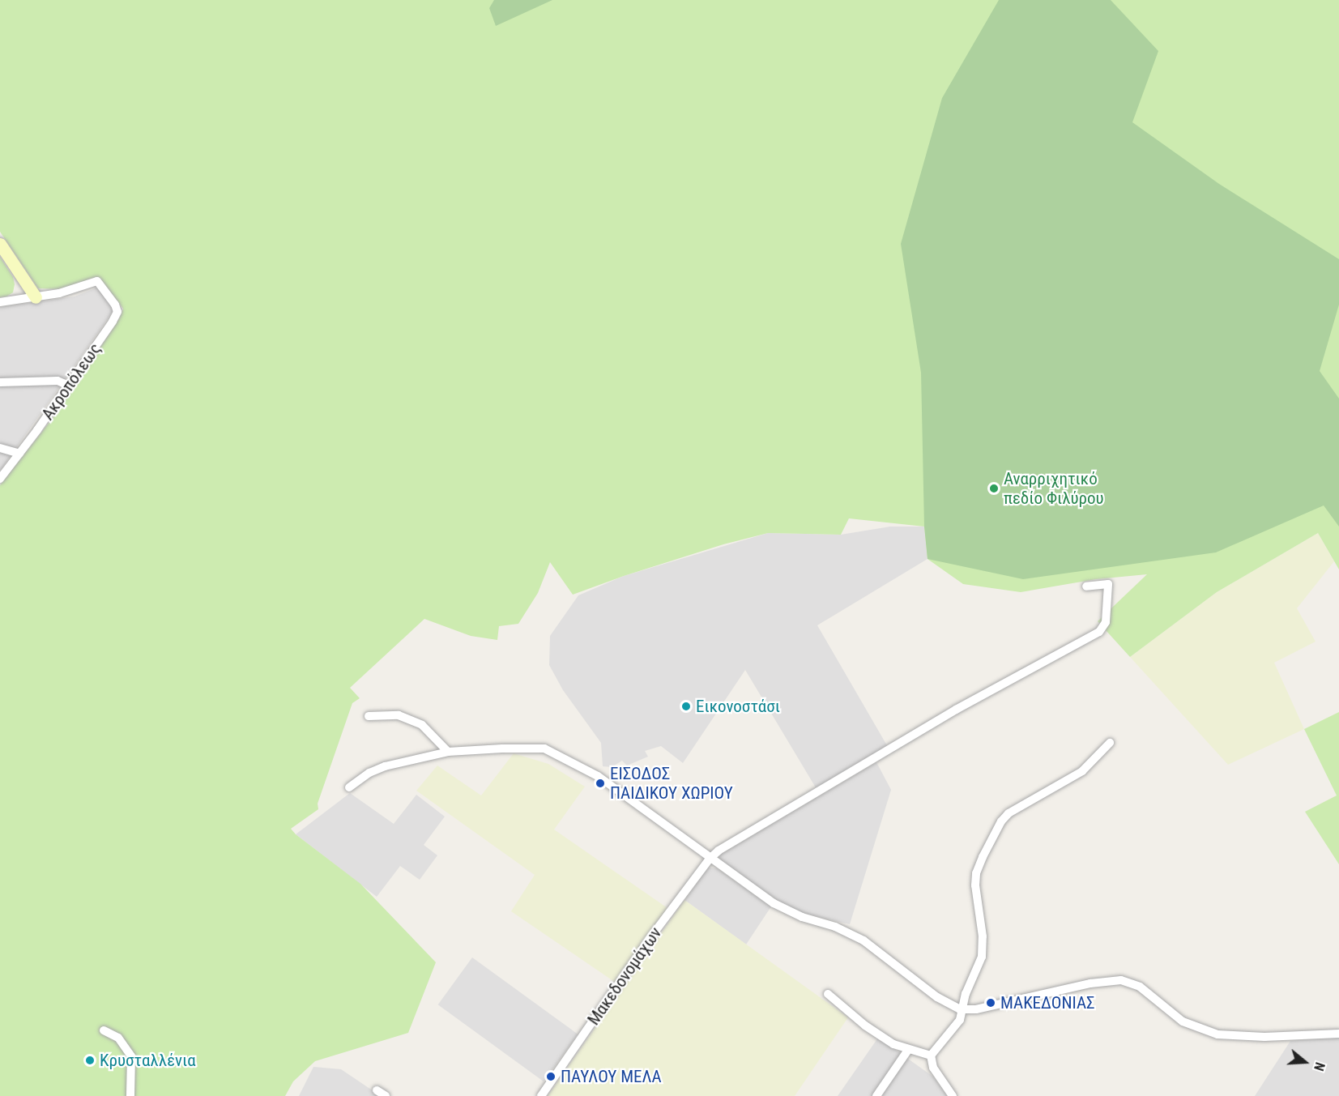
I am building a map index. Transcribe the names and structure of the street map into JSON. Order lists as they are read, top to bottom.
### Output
{
  "streets": {
    "street": ["Ακροπόλεως", "Μακεδονομάχων"]
  },
  "places": [
    "Αναρριχητικό πεδίο Φιλύρου",
    "Εικονοστάσι",
    "ΕΙΣΟΔΟΣ ΠΑΙΔΙΚΟΥ ΧΩΡΙΟΥ",
    "ΜΑΚΕΔΟΝΙΑΣ",
    "Κρυσταλλένια",
    "ΠΑΥΛΟΥ ΜΕΛΑ"
  ],
  "north": "right"
}
